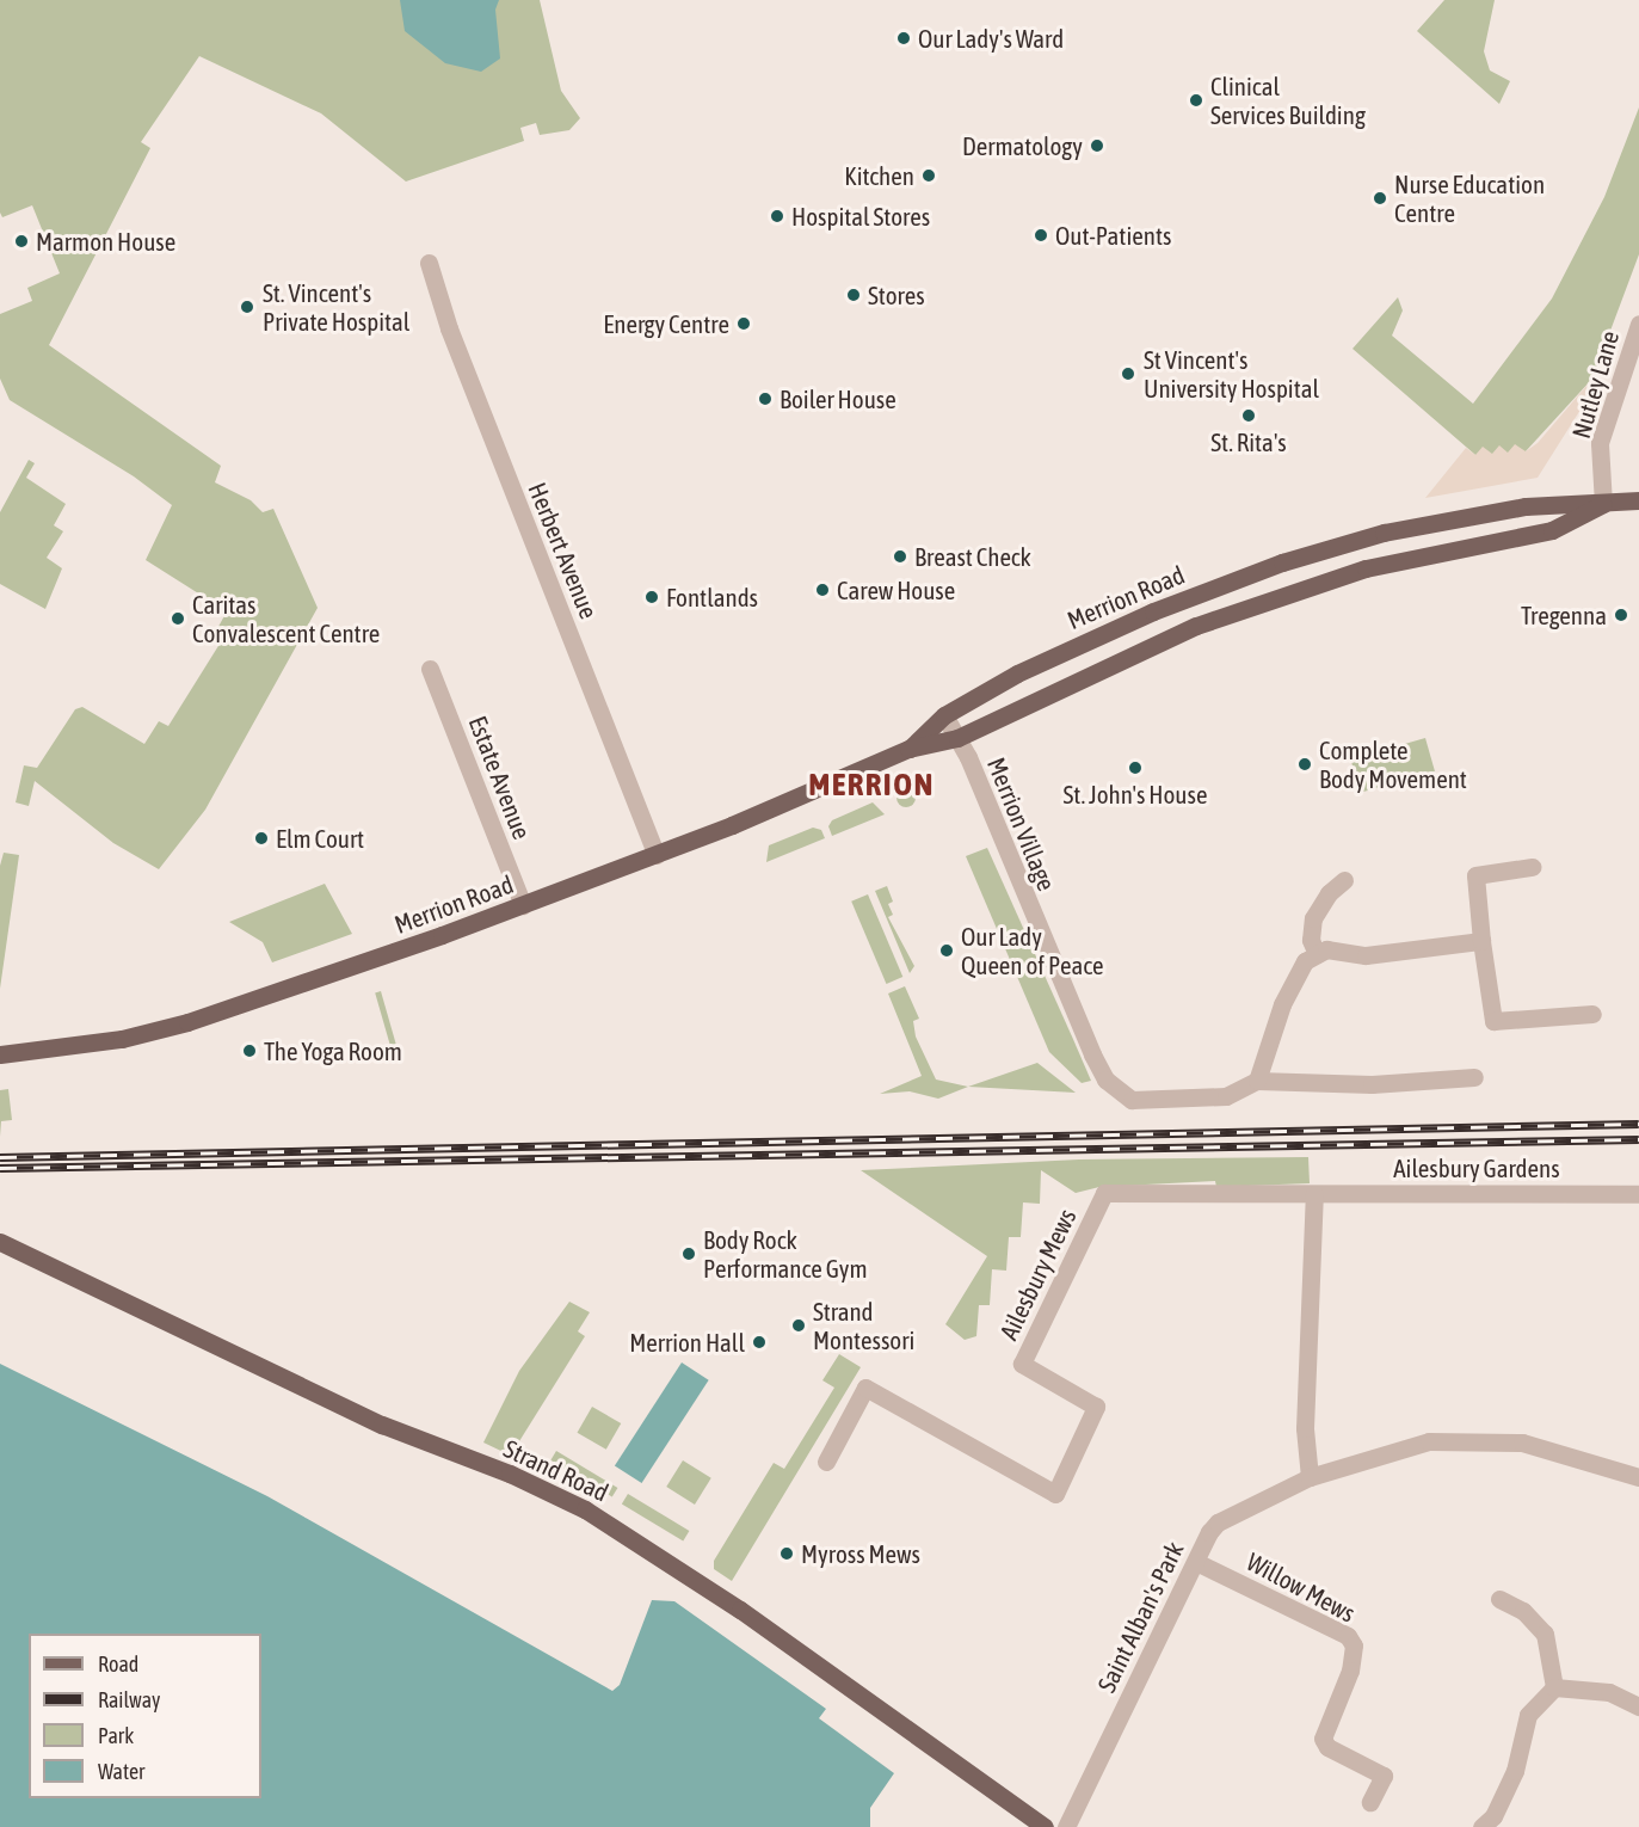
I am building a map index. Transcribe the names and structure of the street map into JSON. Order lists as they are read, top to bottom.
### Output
{
  "streets": {
    "main road": ["Merrion Road", "Strand Road"],
    "street": [
      "Nutley Lane",
      "Herbert Avenue",
      "Estate Avenue",
      "Merrion Village",
      "Ailesbury Gardens",
      "Ailesbury Mews",
      "Willow Mews",
      "Saint Alban's Park"
    ]
  },
  "crossings": [
    ["Nutley Lane", "Merrion Road"],
    ["Herbert Avenue", "Merrion Road"],
    ["Merrion Road", "Estate Avenue"],
    ["Merrion Road", "Merrion Village"],
    ["Ailesbury Gardens", "Ailesbury Mews"],
    ["Willow Mews", "Saint Alban's Park"]
  ],
  "districts": ["MERRION"],
  "places": [
    "Our Lady's Ward",
    "Clinical Services Building",
    "Dermatology",
    "Kitchen",
    "Nurse Education Centre",
    "Hospital Stores",
    "Out-Patients",
    "Marmon House",
    "Stores",
    "St. Vincent's Private Hospital",
    "Energy Centre",
    "St Vincent's University Hospital",
    "Boiler House",
    "St. Rita's",
    "Breast Check",
    "Carew House",
    "Fontlands",
    "Tregenna",
    "Caritas Convalescent Centre",
    "Complete Body Movement",
    "St. John's House",
    "Elm Court",
    "Our Lady Queen of Peace",
    "The Yoga Room",
    "Body Rock Performance Gym",
    "Strand Montessori",
    "Merrion Hall",
    "Myross Mews"
  ],
  "legend": [
    "Road",
    "Railway",
    "Park",
    "Water"
  ]
}
